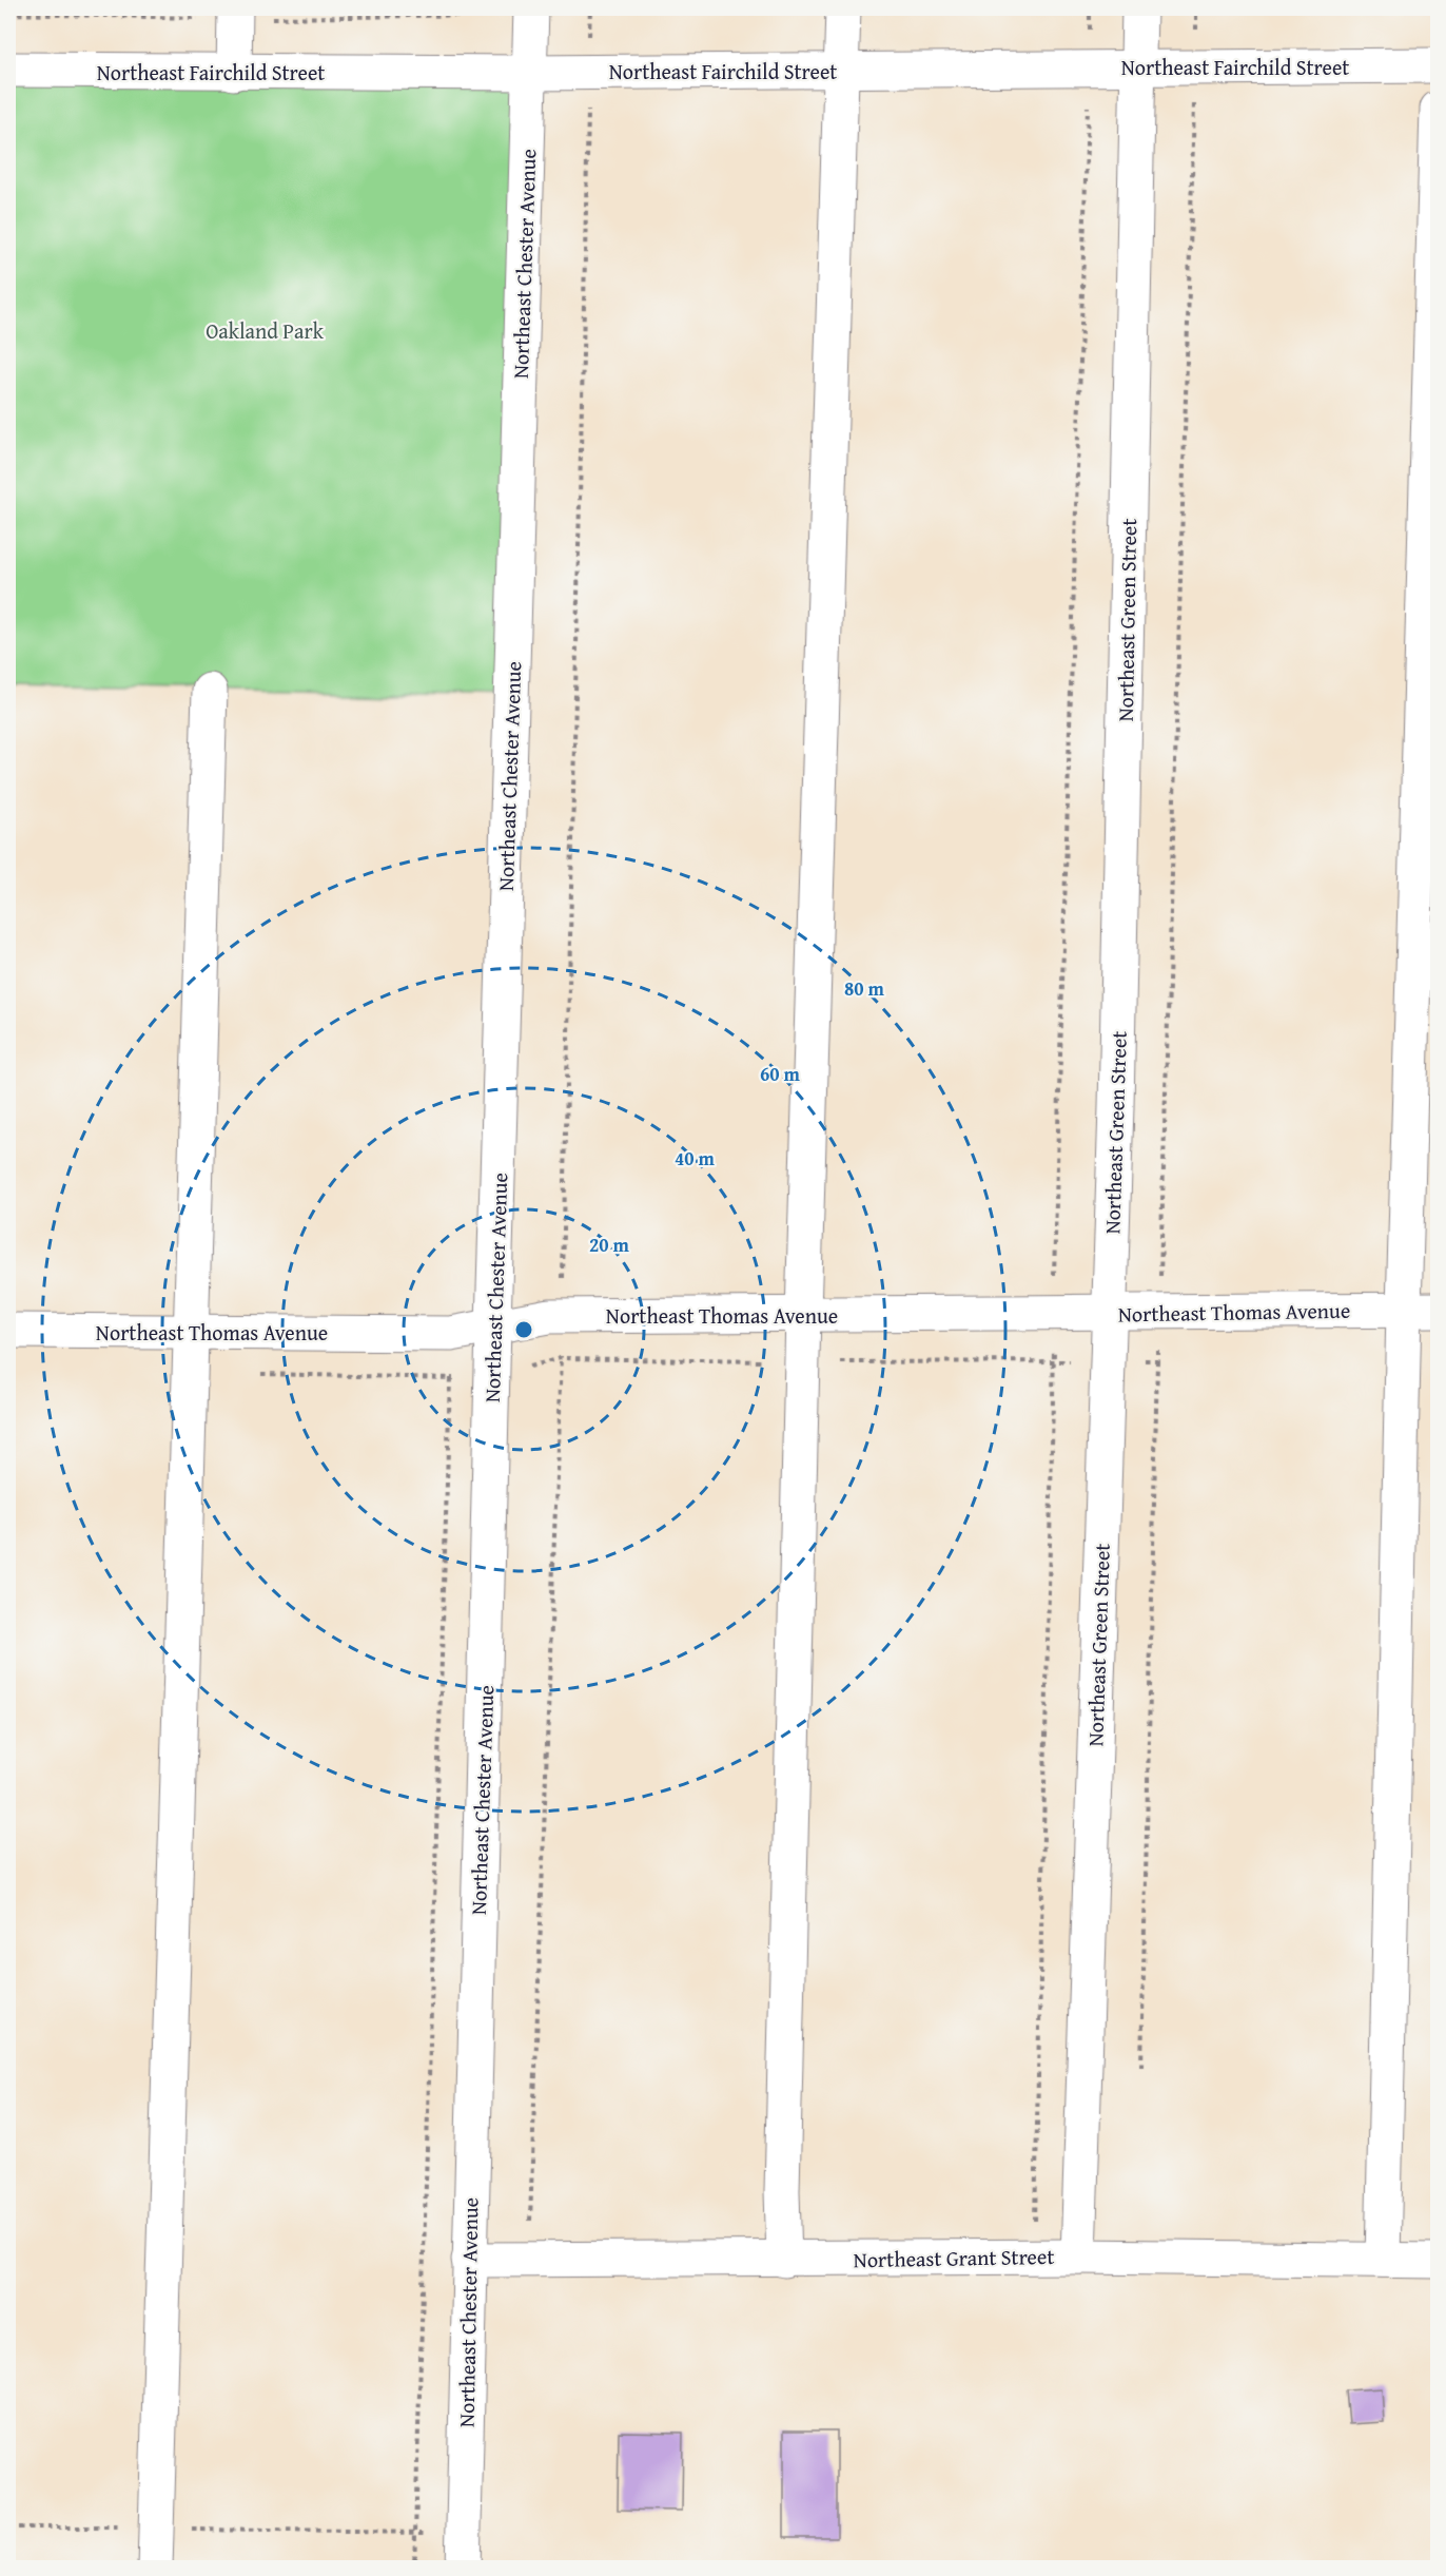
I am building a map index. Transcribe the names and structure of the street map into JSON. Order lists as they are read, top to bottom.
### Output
{
  "streets": {
    "street": [
      "Northeast Fairchild Street",
      "Northeast Chester Avenue",
      "Northeast Green Street",
      "Northeast Thomas Avenue",
      "Northeast Grant Street"
    ]
  },
  "crossings": [
    ["Northeast Fairchild Street", "Northeast Chester Avenue"],
    ["Northeast Fairchild Street", "Northeast Green Street"],
    ["Northeast Chester Avenue", "Northeast Thomas Avenue"],
    ["Northeast Chester Avenue", "Northeast Grant Street"],
    ["Northeast Green Street", "Northeast Thomas Avenue"],
    ["Northeast Green Street", "Northeast Grant Street"]
  ],
  "parks": ["Oakland Park"],
  "rings": [
    "80 m",
    "60 m",
    "40 m",
    "20 m"
  ]
}
